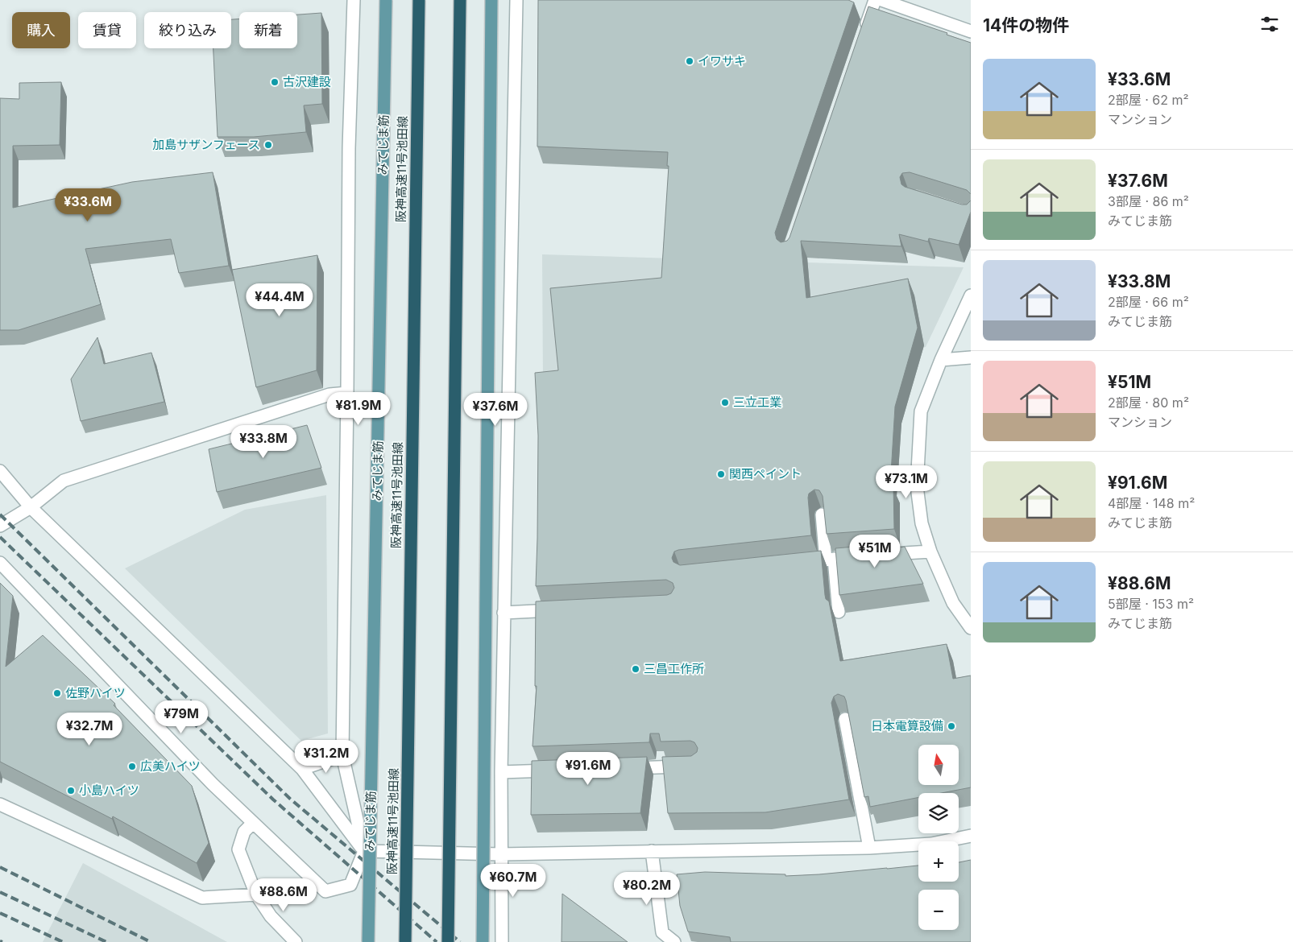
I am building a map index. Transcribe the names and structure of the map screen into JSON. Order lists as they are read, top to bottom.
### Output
{
  "streets": {
    "highway": ["阪神高速11号池田線"],
    "main road": ["みてじま筋"]
  },
  "places": [
    "イワサキ",
    "古沢建設",
    "加島サザンフェース",
    "三立工業",
    "関西ペイント",
    "三昌工作所",
    "佐野ハイツ",
    "日本電算設備",
    "広美ハイツ",
    "小島ハイツ"
  ],
  "north": "top",
  "page": {
    "heading": "14件の物件",
    "chip": [
      "購入",
      "賃貸",
      "絞り込み",
      "新着"
    ],
    "list": [
      {
        "name": "¥33.6M",
        "note": "2部屋 · 62 m² · マンション"
      },
      {
        "name": "¥37.6M",
        "note": "3部屋 · 86 m² · みてじま筋"
      },
      {
        "name": "¥33.8M",
        "note": "2部屋 · 66 m² · みてじま筋"
      },
      {
        "name": "¥51M",
        "note": "2部屋 · 80 m² · マンション"
      },
      {
        "name": "¥91.6M",
        "note": "4部屋 · 148 m² · みてじま筋"
      },
      {
        "name": "¥88.6M",
        "note": "5部屋 · 153 m² · みてじま筋"
      }
    ],
    "price": [
      "¥33.6M",
      "¥44.4M",
      "¥81.9M",
      "¥37.6M",
      "¥33.8M",
      "¥73.1M",
      "¥51M",
      "¥79M",
      "¥32.7M",
      "¥31.2M",
      "¥91.6M",
      "¥60.7M",
      "¥80.2M",
      "¥88.6M"
    ],
    "map_buttons": ["+", "−"]
  }
}
